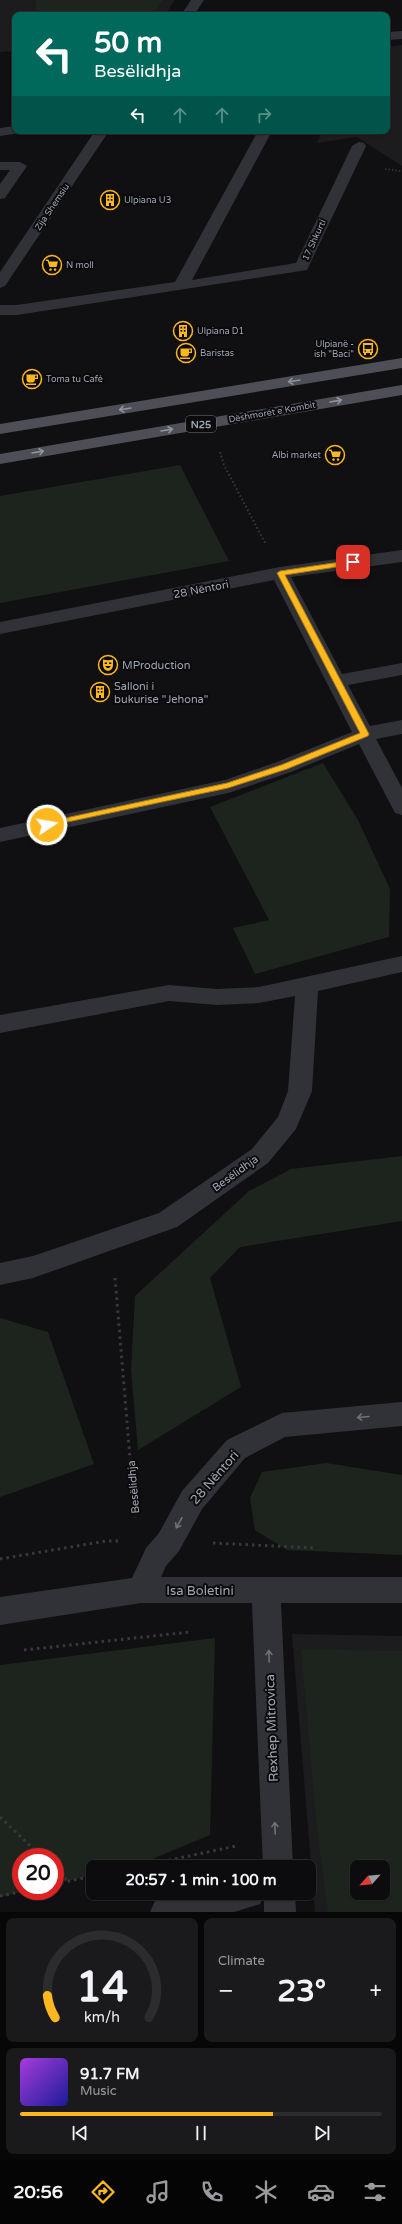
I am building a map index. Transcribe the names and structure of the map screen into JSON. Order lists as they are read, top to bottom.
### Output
{
  "streets": {
    "main road": ["Dëshmorët e Kombit", "N25"],
    "street": [
      "Zija Shemsiu",
      "17 Shkurti",
      "28 Nëntori",
      "Besëlidhja",
      "Isa Boletini",
      "Rexhep Mitrovica"
    ]
  },
  "crossings": [
    ["28 Nëntori", "Isa Boletini"],
    ["Isa Boletini", "Rexhep Mitrovica"]
  ],
  "one_way": ["28 Nëntori", "Rexhep Mitrovica"],
  "places": {
    "building": ["Ulpiana U3", "Ulpiana D1", "Salloni i bukurise \"Jehona\""],
    "supermarket": ["N moll", "Albi market"],
    "bus stop": ["Ulpianë - ish \"Baci\""],
    "cafe": ["Baristas", "Toma tu Café"],
    "theatre": ["MProduction"]
  },
  "north": "bottom left",
  "page": {
    "turn": ["50 m", "Besëlidhja"],
    "limit": "20",
    "trip": "20:57 · 1 min · 100 m",
    "tile": "Climate",
    "heat": ["−", "23°", "+"],
    "song": ["91.7 FM", "Music"],
    "tabs": "20:56",
    "gauge": ["14", "km/h"]
  }
}
